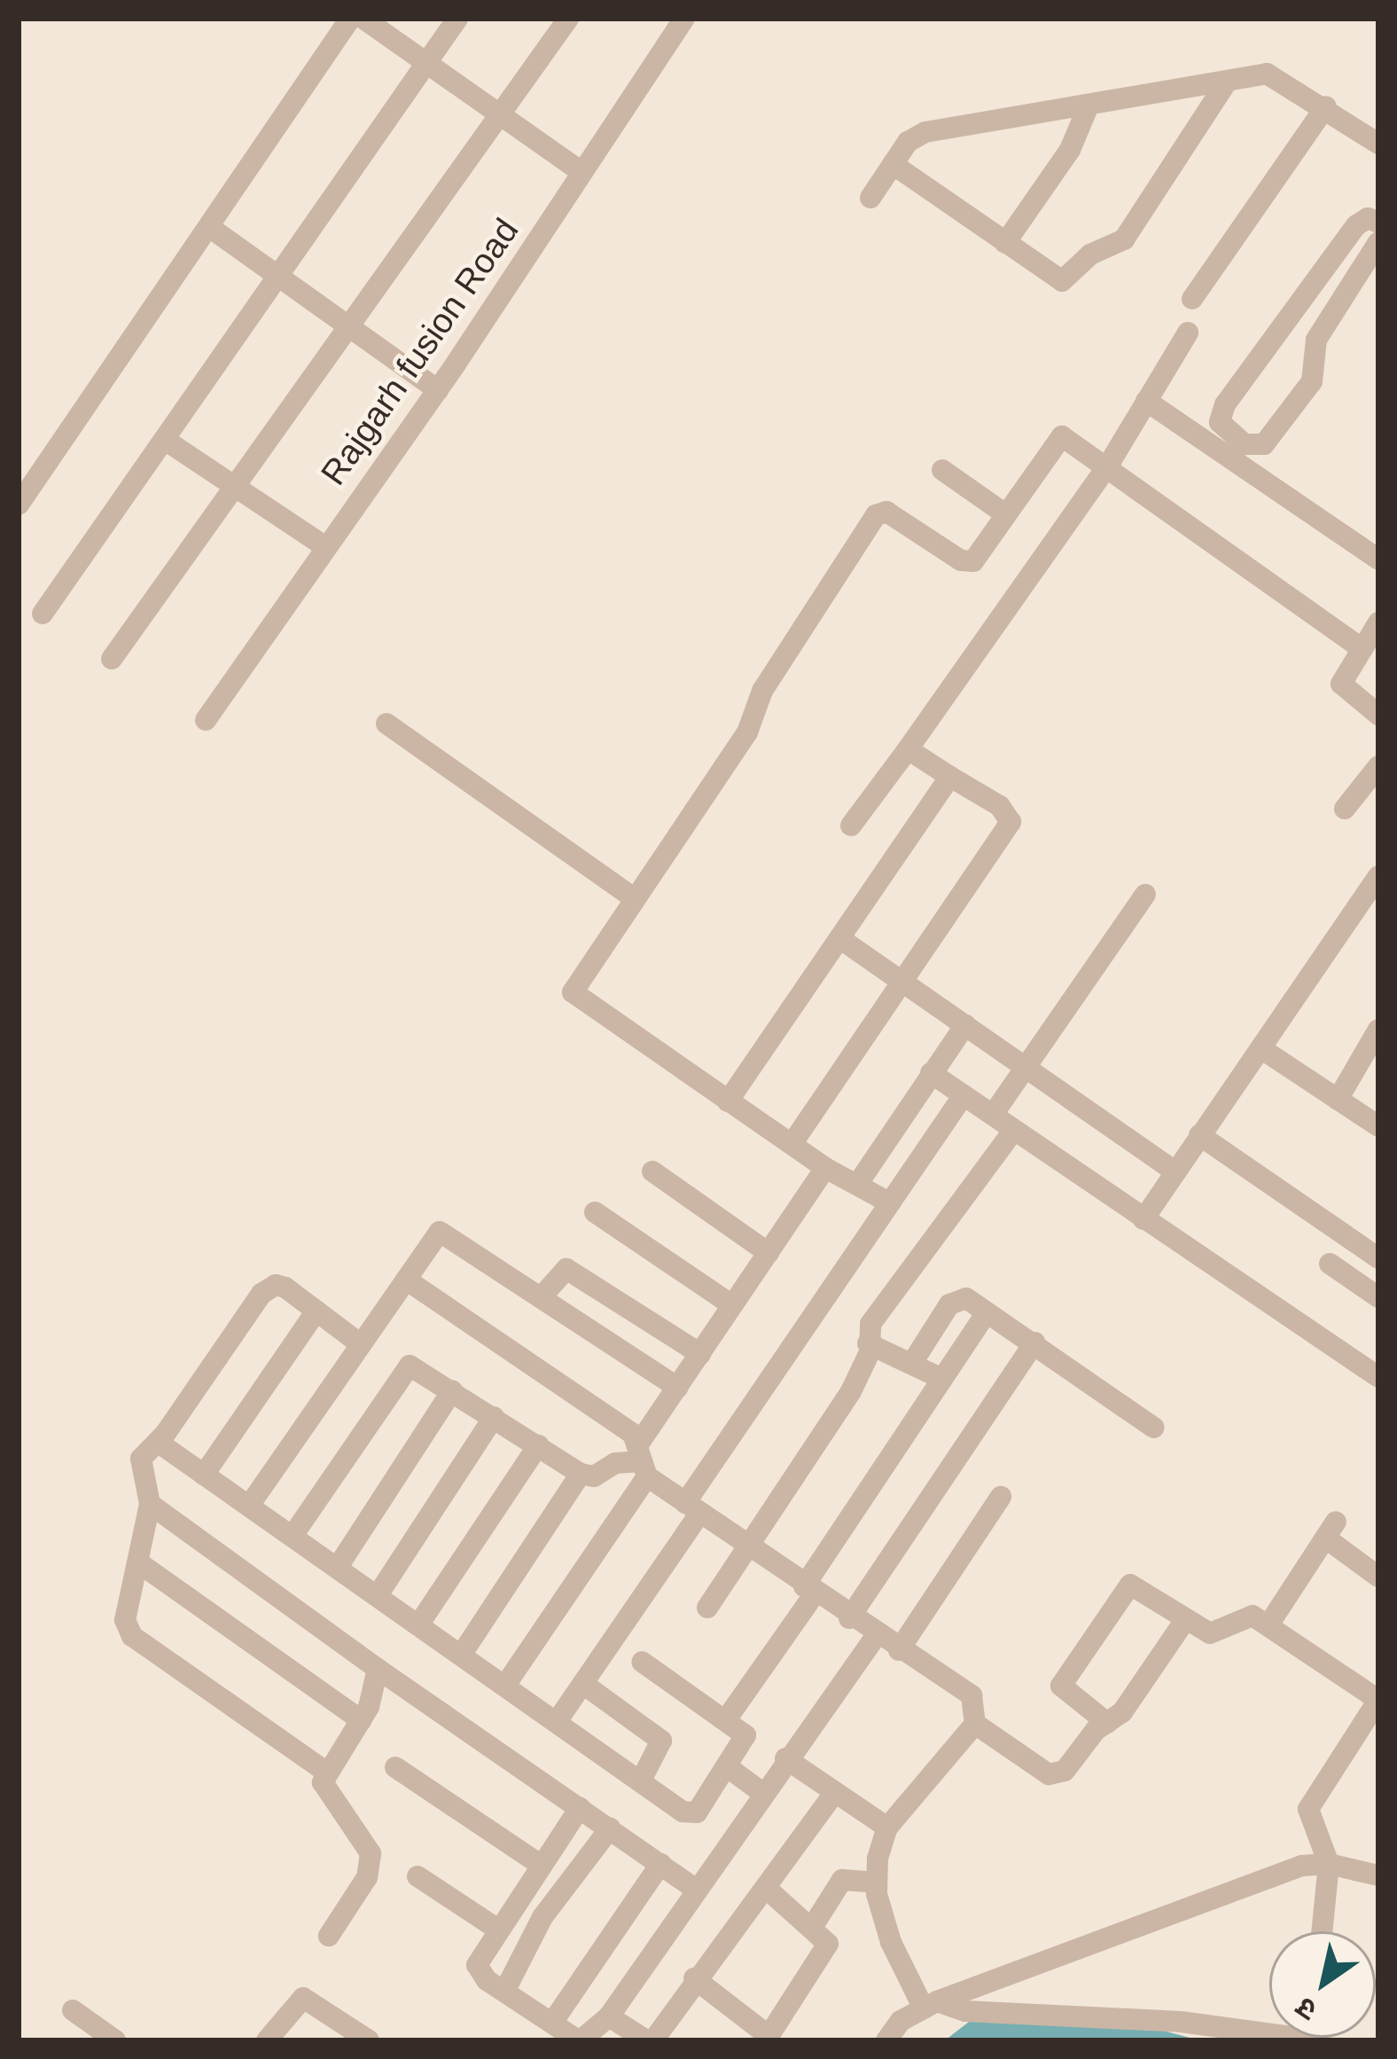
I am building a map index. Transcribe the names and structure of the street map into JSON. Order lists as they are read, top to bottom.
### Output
{
  "streets": {
    "street": ["Rajgarh fusion Road"]
  },
  "north": "bottom left"
}
